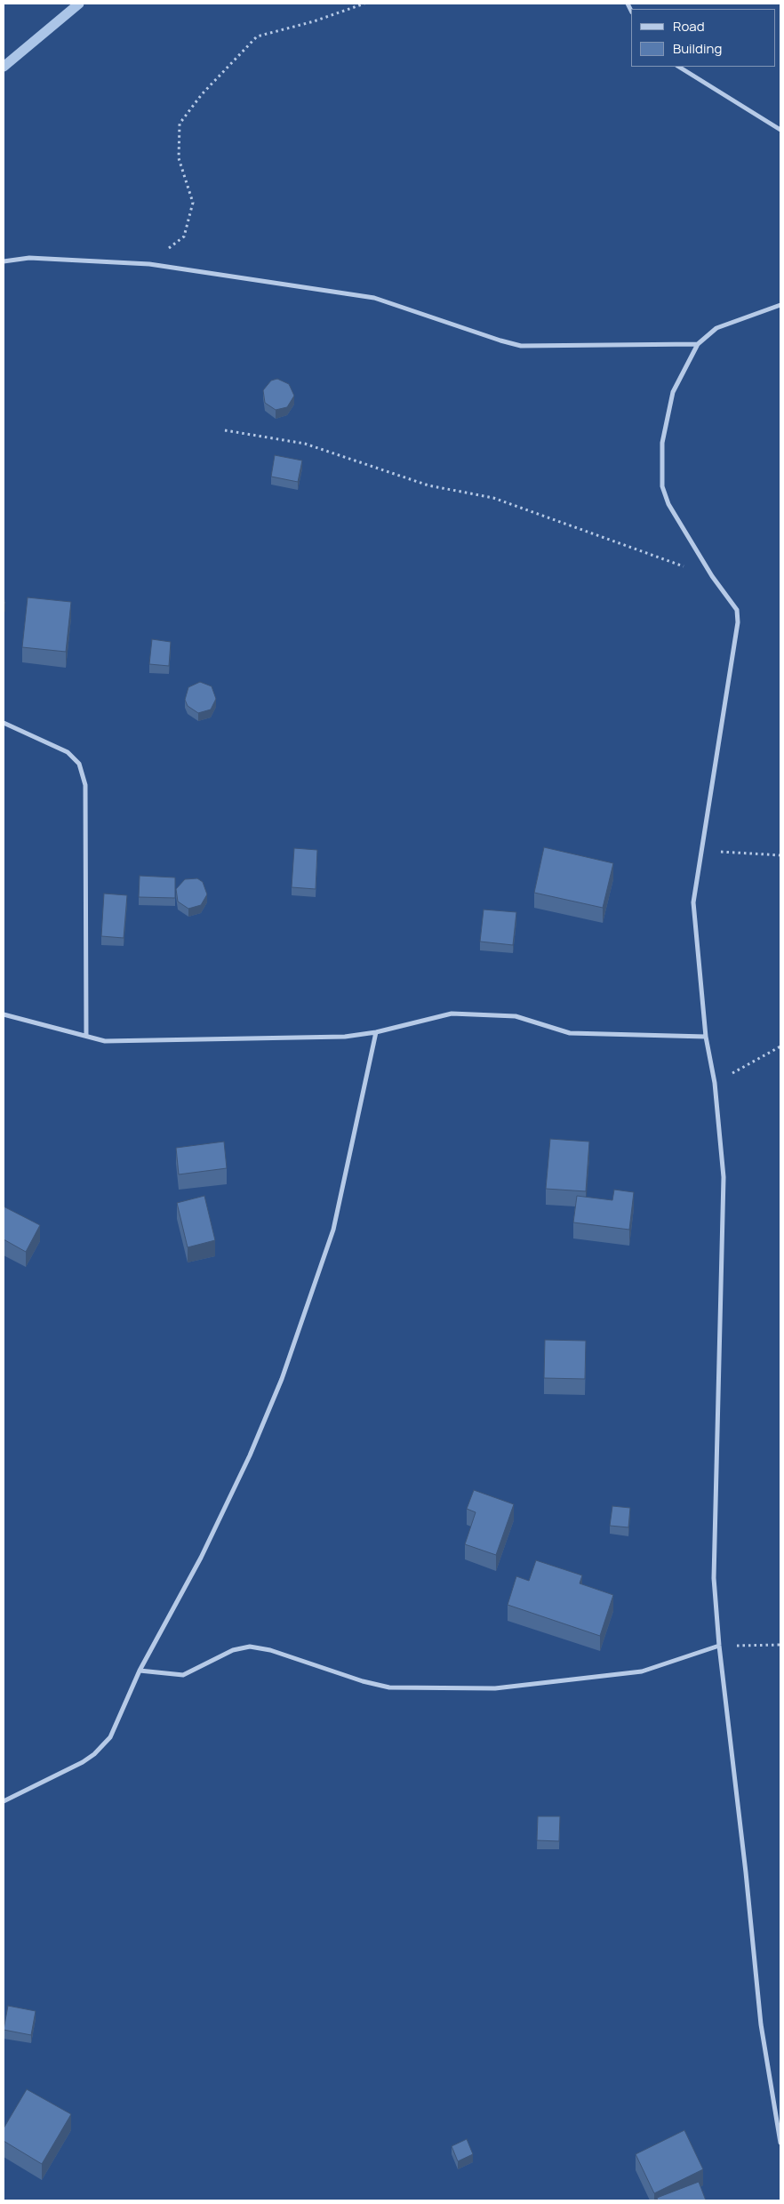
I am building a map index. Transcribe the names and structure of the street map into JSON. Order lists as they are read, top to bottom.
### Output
{
  "legend": ["Road", "Building"]
}
